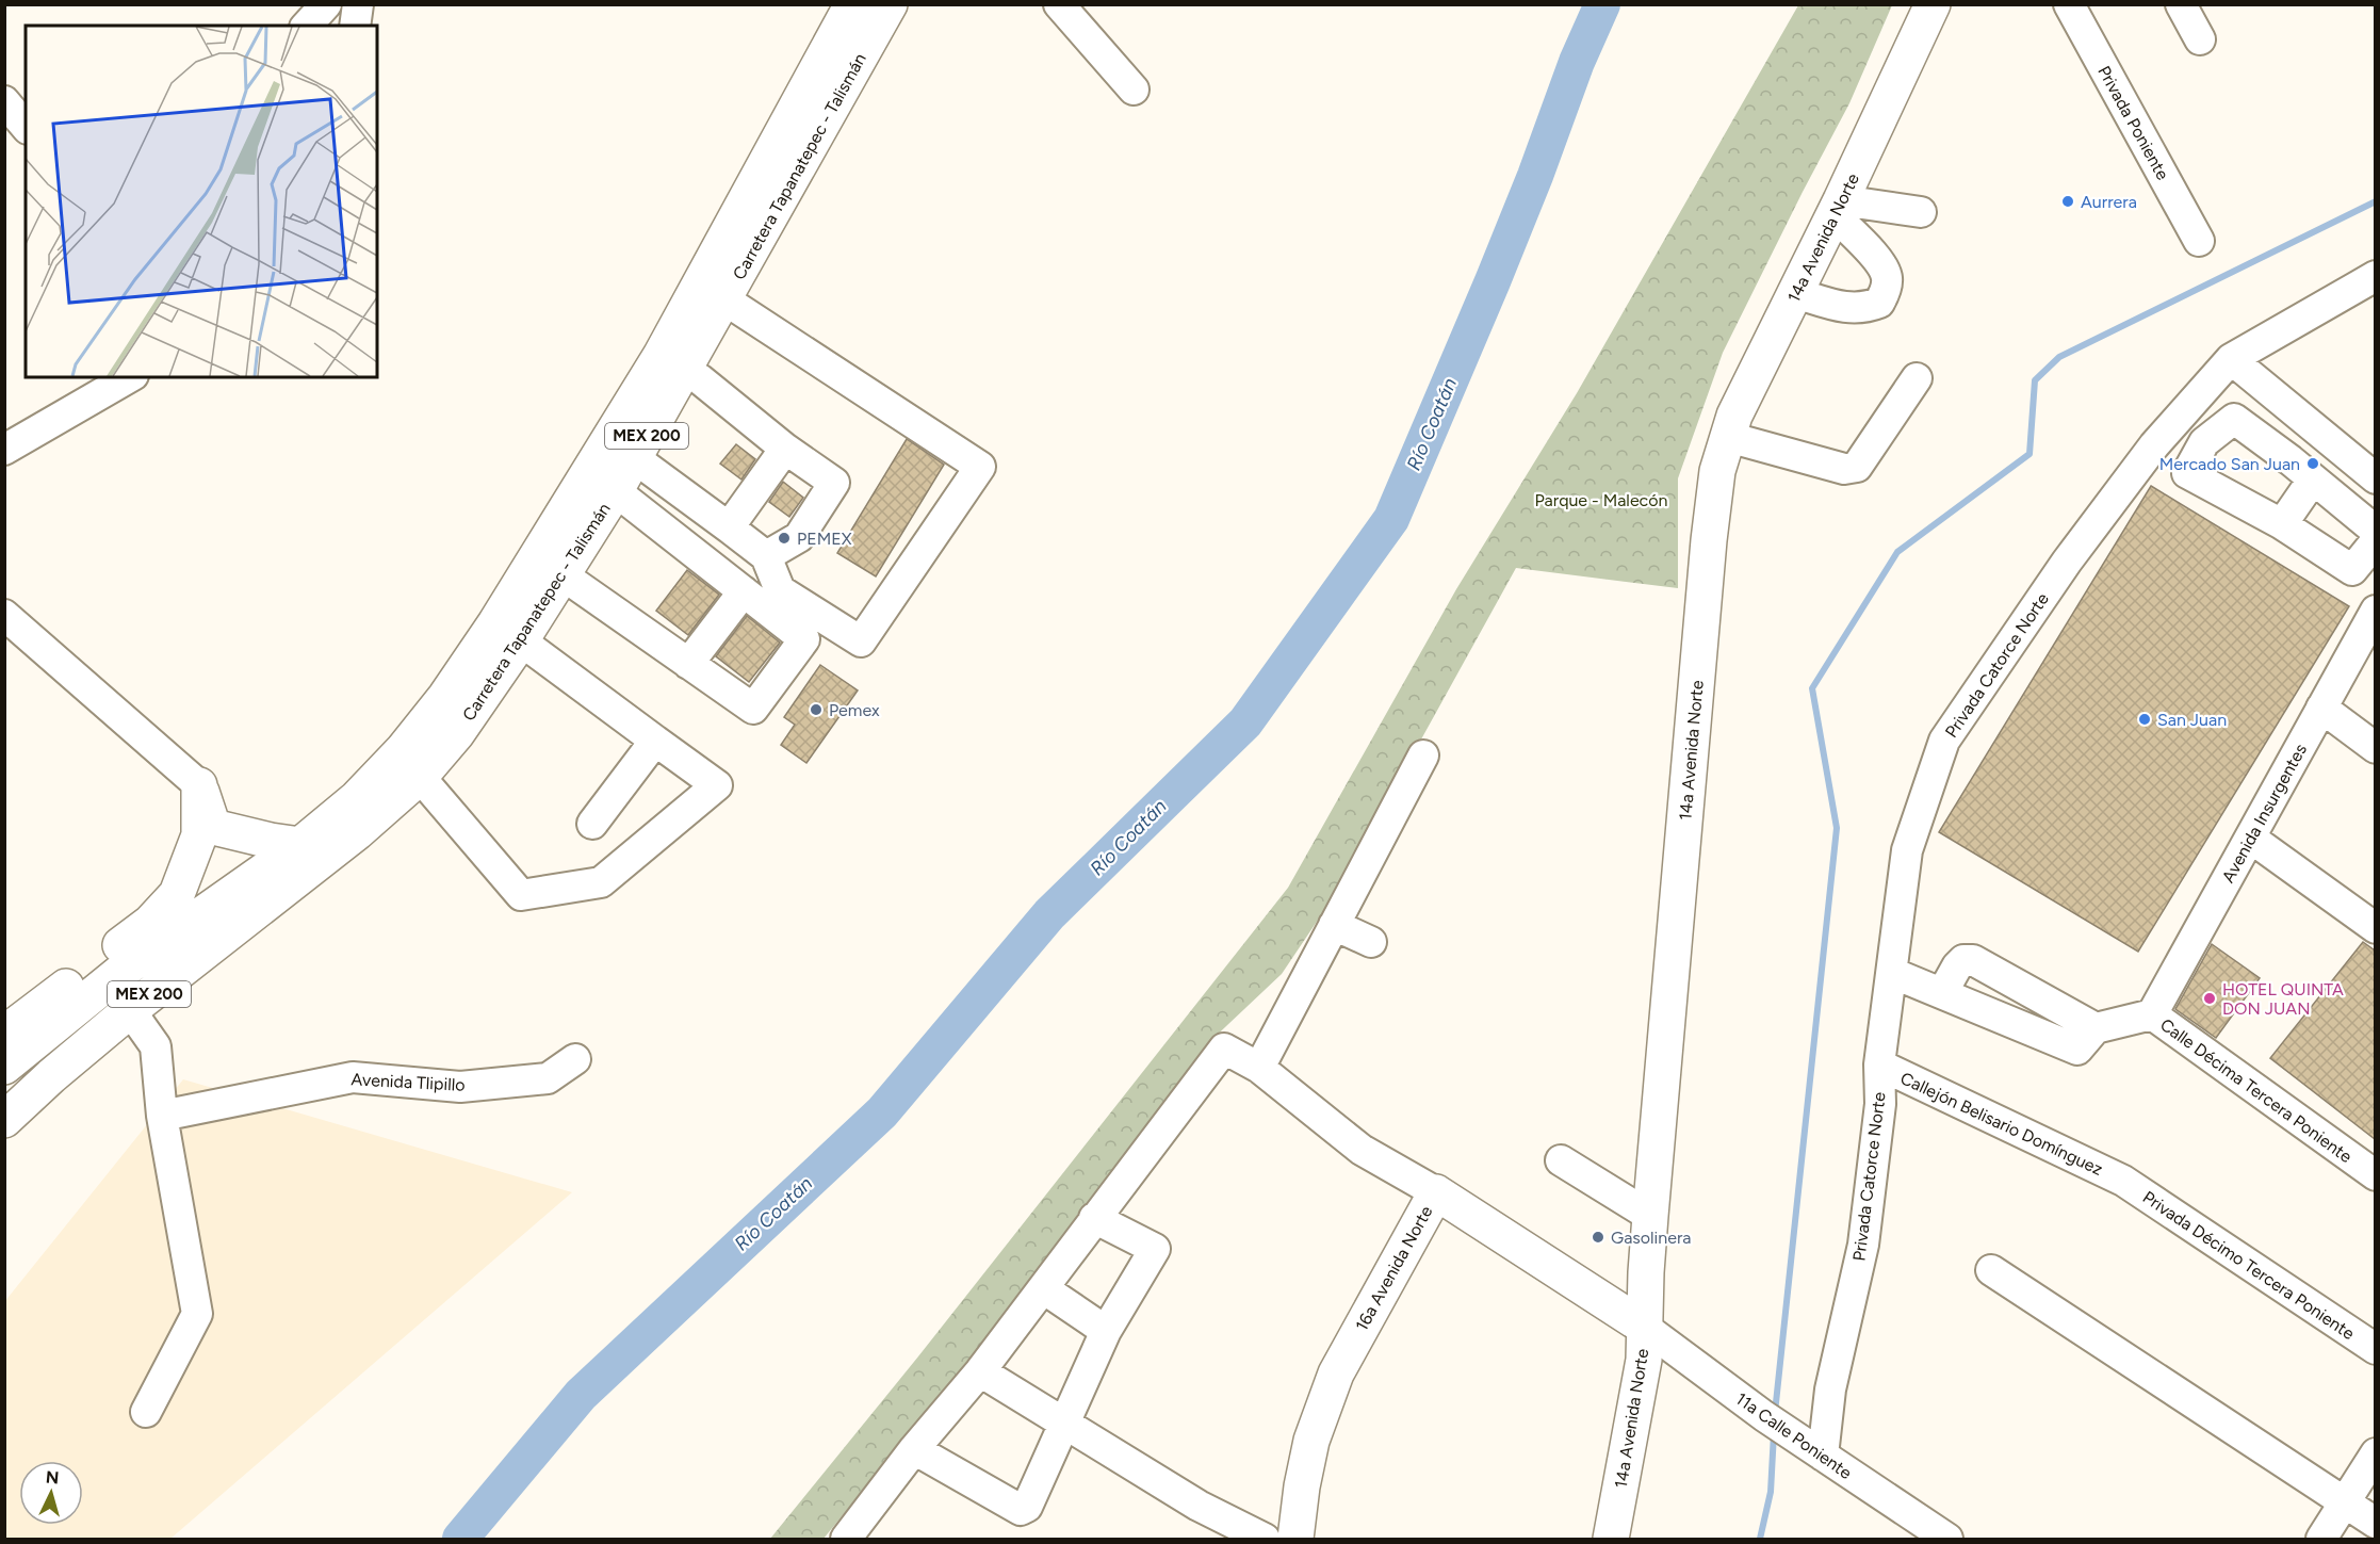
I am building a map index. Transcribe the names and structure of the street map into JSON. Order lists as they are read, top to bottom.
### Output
{
  "streets": {
    "main road": [
      "Carretera Tapanatepec - Talismán",
      "14a Avenida Norte",
      "MEX 200",
      "16a Avenida Norte"
    ],
    "street": [
      "Privada Poniente",
      "Privada Catorce Norte",
      "Avenida Insurgentes",
      "Avenida Tlipillo",
      "Calle Décima Tercera Poniente",
      "Callejón Belisario Domínguez",
      "Privada Décimo Tercera Poniente",
      "11a Calle Poniente"
    ]
  },
  "crossings": [
    ["14a Avenida Norte", "16a Avenida Norte"],
    ["14a Avenida Norte", "11a Calle Poniente"],
    ["Privada Catorce Norte", "Calle Décima Tercera Poniente"],
    ["Privada Catorce Norte", "Callejón Belisario Domínguez"],
    ["Privada Catorce Norte", "11a Calle Poniente"],
    ["Avenida Insurgentes", "Calle Décima Tercera Poniente"],
    ["Callejón Belisario Domínguez", "Privada Décimo Tercera Poniente"],
    ["16a Avenida Norte", "11a Calle Poniente"]
  ],
  "water": ["Río Coatán"],
  "parks": ["Parque - Malecón"],
  "places": [
    "Aurrera",
    "Mercado San Juan",
    "PEMEX",
    "Pemex",
    "San Juan",
    "HOTEL QUINTA DON JUAN",
    "Gasolinera"
  ],
  "north": "top"
}
